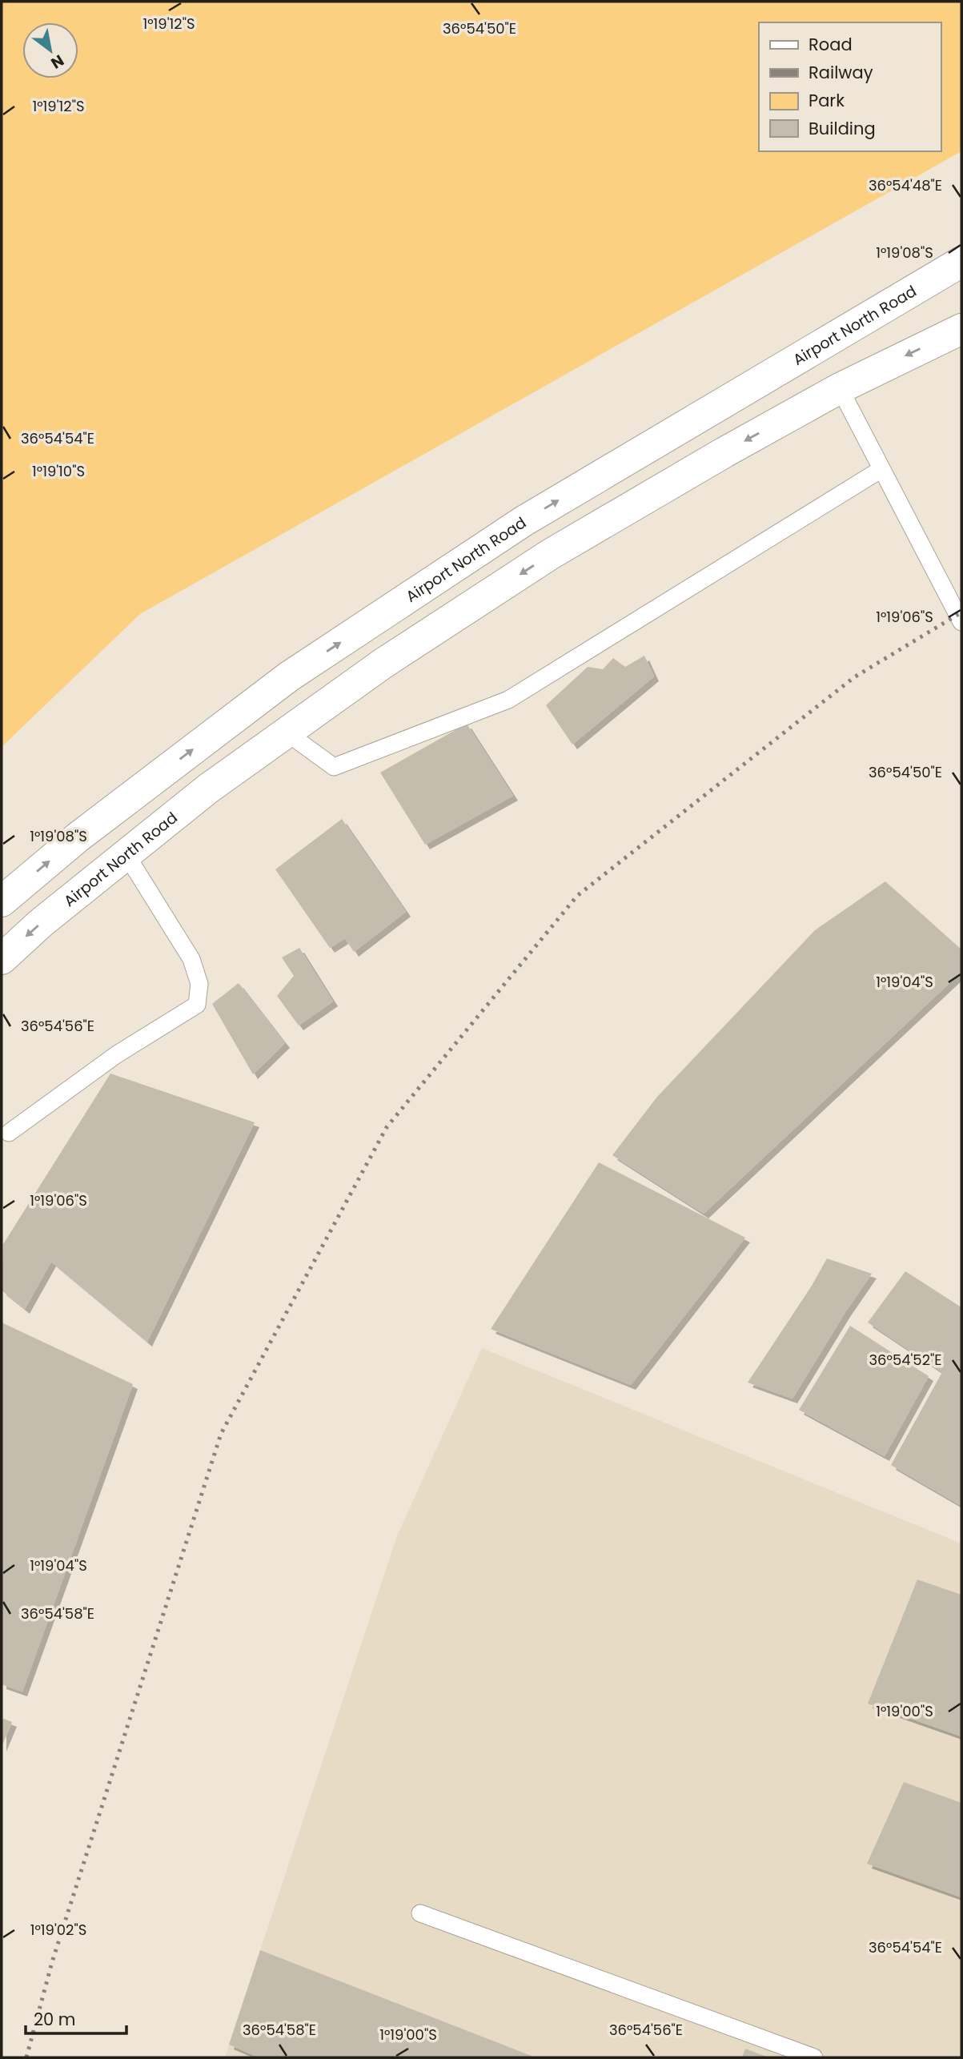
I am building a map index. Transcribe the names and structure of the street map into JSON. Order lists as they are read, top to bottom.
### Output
{
  "streets": {
    "main road": ["Airport North Road"]
  },
  "legend": [
    "Road",
    "Railway",
    "Park",
    "Building"
  ],
  "scale_bar": "20 m",
  "north": "bottom right",
  "coordinates": [
    "1°19'12\"S",
    "36°54'50\"E",
    "36°54'48\"E",
    "1°19'08\"S",
    "36°54'54\"E",
    "1°19'10\"S",
    "1°19'06\"S",
    "1°19'04\"S",
    "36°54'56\"E",
    "36°54'52\"E",
    "36°54'58\"E",
    "1°19'00\"S",
    "1°19'02\"S"
  ]
}
